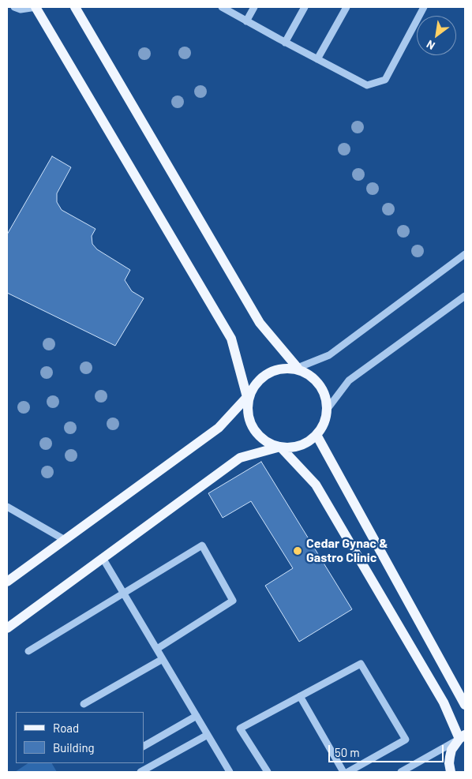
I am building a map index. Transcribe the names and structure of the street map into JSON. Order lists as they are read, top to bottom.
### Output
{
  "places": ["Cedar Gynac & Gastro Clinic"],
  "legend": ["Road", "Building"],
  "scale_bar": "50 m",
  "north": "bottom left"
}
